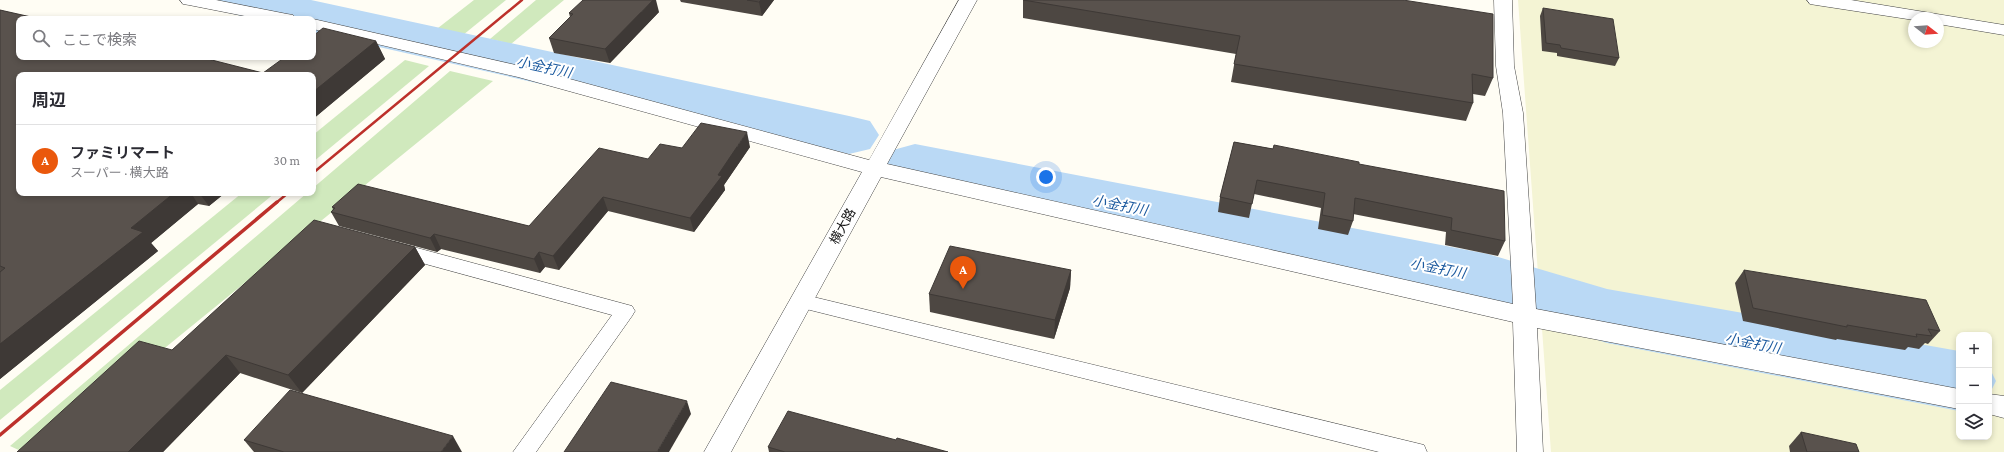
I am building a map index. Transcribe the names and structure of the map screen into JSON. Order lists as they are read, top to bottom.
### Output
{
  "streets": {
    "street": ["横大路"]
  },
  "water": ["小金打川"],
  "north": "right",
  "page": {
    "search": "ここで検索",
    "heading": "周辺",
    "list": [
      {
        "mark": "A",
        "name": "ファミリマート",
        "note": "スーパー · 横大路",
        "value": "30 m"
      }
    ],
    "pins": "A",
    "map_buttons": ["+", "−"]
  }
}
